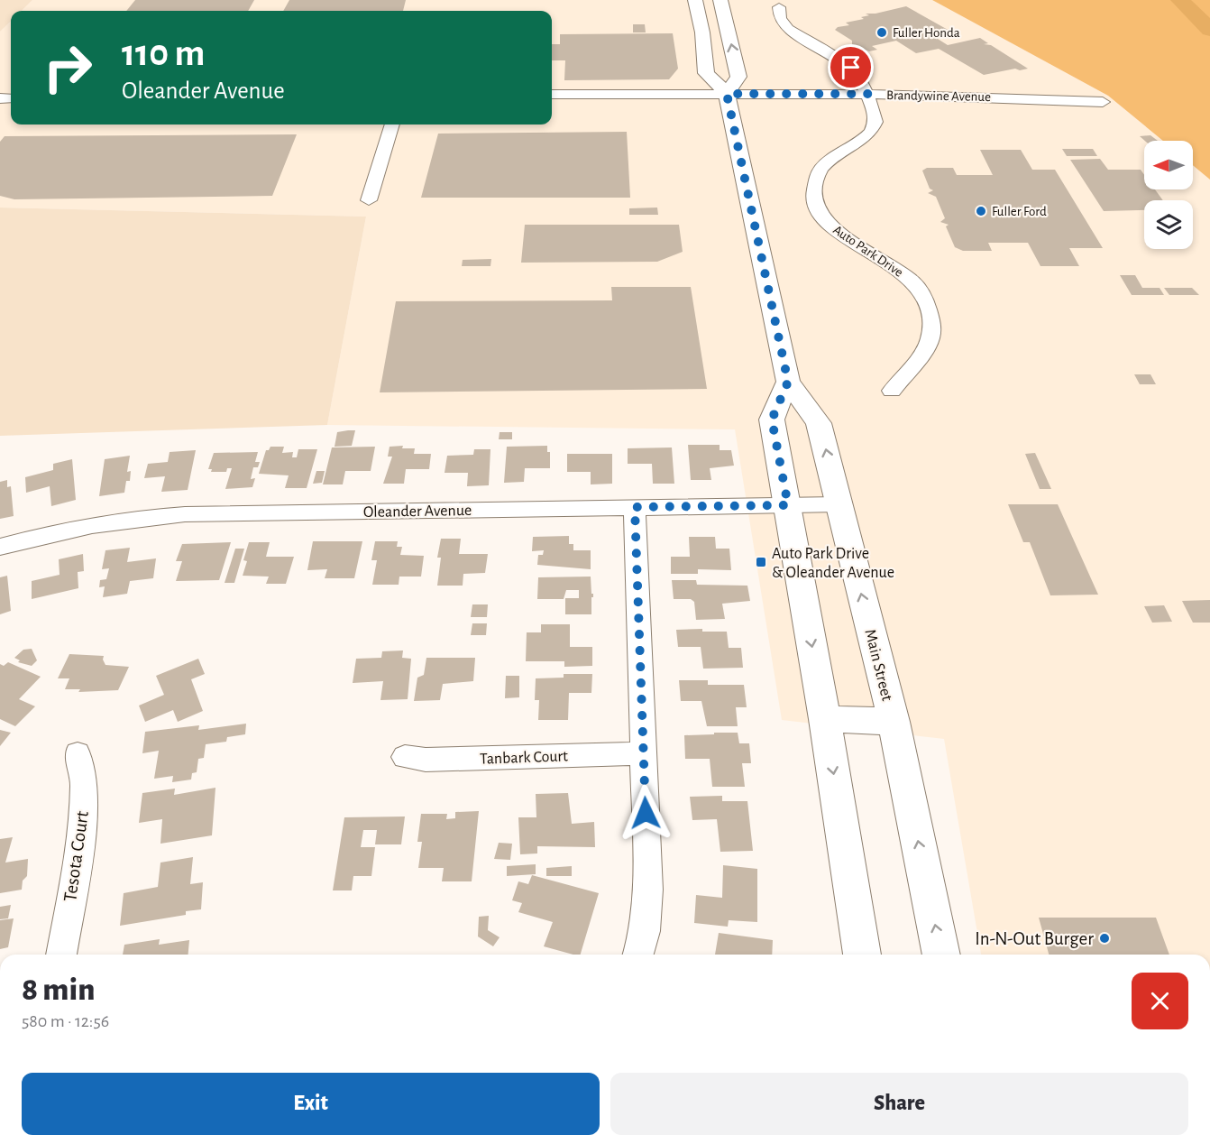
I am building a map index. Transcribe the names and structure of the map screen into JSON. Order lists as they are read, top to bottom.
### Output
{
  "streets": {
    "main road": ["Main Street"],
    "street": [
      "Brandywine Avenue",
      "Auto Park Drive",
      "Oleander Avenue",
      "Tanbark Court",
      "Tesota Court"
    ]
  },
  "crossings": [
    ["Brandywine Avenue", "Auto Park Drive"],
    ["Brandywine Avenue", "Main Street"],
    ["Oleander Avenue", "Main Street"]
  ],
  "places": {
    "other": ["Fuller Honda", "Fuller Ford", "In-N-Out Burger"],
    "transit": ["Auto Park Drive & Oleander Avenue"]
  },
  "north": "left",
  "page": {
    "turn": ["110 m", "Oleander Avenue"],
    "heading": ["8 min", "580 m · 12:56"],
    "buttons": ["Exit", "Share"]
  }
}
